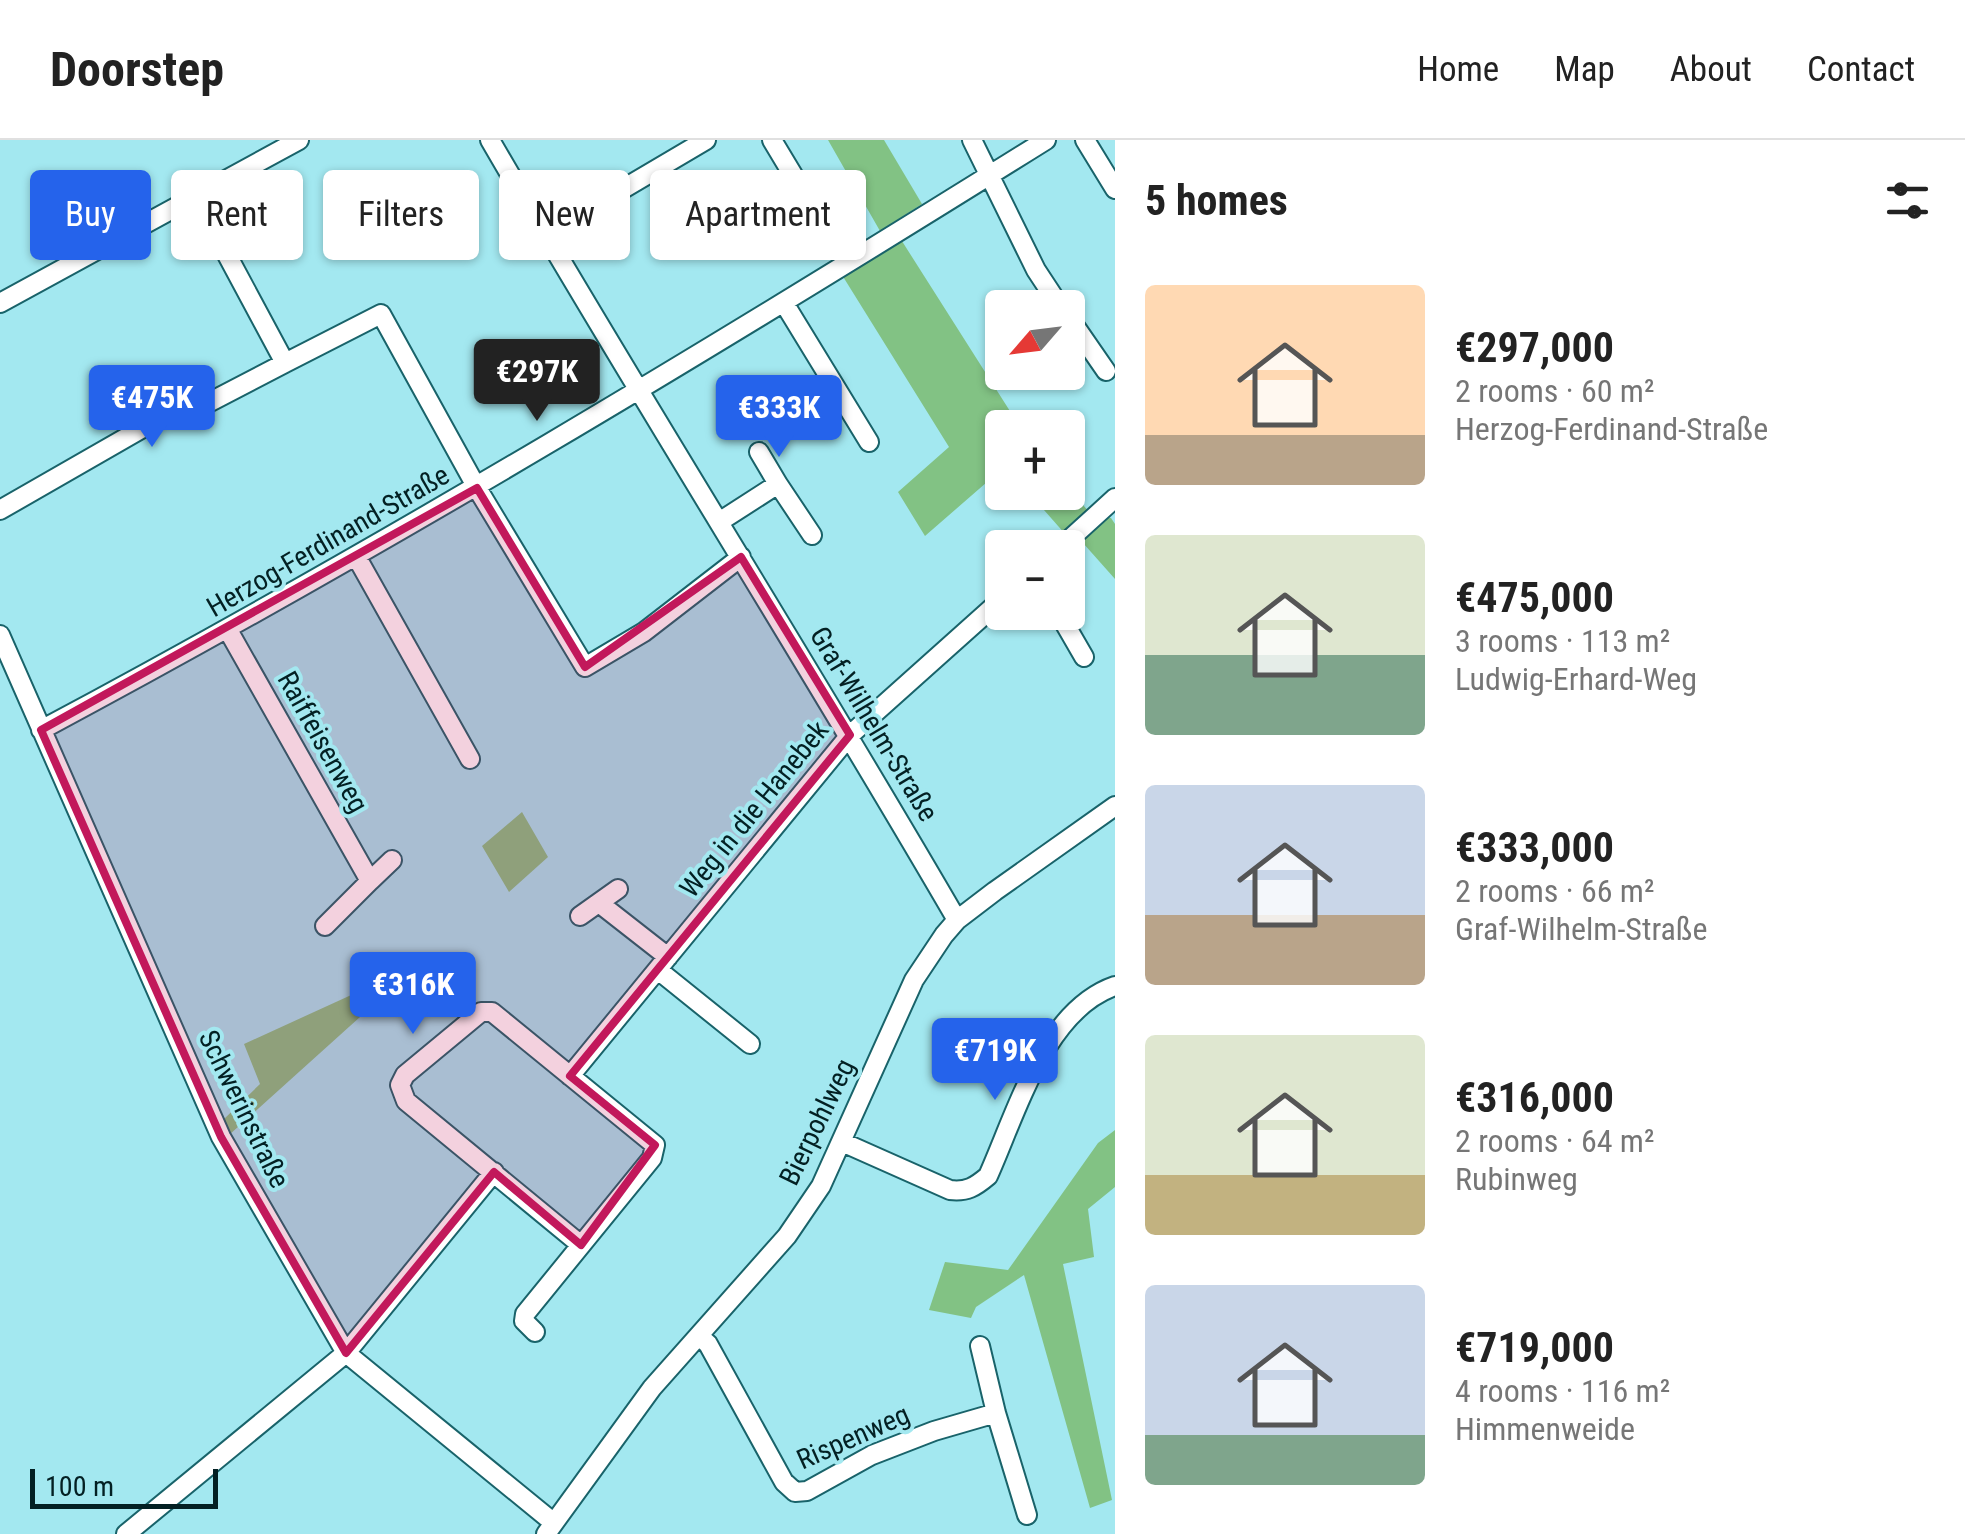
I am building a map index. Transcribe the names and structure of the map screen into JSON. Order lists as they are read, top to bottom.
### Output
{
  "streets": {
    "street": [
      "Herzog-Ferdinand-Straße",
      "Graf-Wilhelm-Straße",
      "Raiffeisenweg",
      "Weg in die Hanebek",
      "Schwerinstraße",
      "Bierpohlweg",
      "Rispenweg"
    ]
  },
  "crossings": [
    ["Herzog-Ferdinand-Straße", "Graf-Wilhelm-Straße"],
    ["Herzog-Ferdinand-Straße", "Raiffeisenweg"],
    ["Herzog-Ferdinand-Straße", "Schwerinstraße"],
    ["Graf-Wilhelm-Straße", "Weg in die Hanebek"],
    ["Graf-Wilhelm-Straße", "Bierpohlweg"],
    ["Schwerinstraße", "Bierpohlweg"],
    ["Bierpohlweg", "Rispenweg"]
  ],
  "scale_bar": "100 m",
  "north": "bottom left",
  "page": {
    "header": "Doorstep",
    "nav": [
      "Home",
      "Map",
      "About",
      "Contact"
    ],
    "heading": "5 homes",
    "chip": [
      "Buy",
      "Rent",
      "Filters",
      "New",
      "Apartment"
    ],
    "list": [
      {
        "name": "€297,000",
        "note": "2 rooms · 60 m² · Herzog-Ferdinand-Straße"
      },
      {
        "name": "€475,000",
        "note": "3 rooms · 113 m² · Ludwig-Erhard-Weg"
      },
      {
        "name": "€333,000",
        "note": "2 rooms · 66 m² · Graf-Wilhelm-Straße"
      },
      {
        "name": "€316,000",
        "note": "2 rooms · 64 m² · Rubinweg"
      },
      {
        "name": "€719,000",
        "note": "4 rooms · 116 m² · Himmenweide"
      }
    ],
    "map_buttons": ["+", "−"],
    "price": [
      "€297K",
      "€475K",
      "€333K",
      "€316K",
      "€719K"
    ],
    "scale": "100 m"
  }
}
